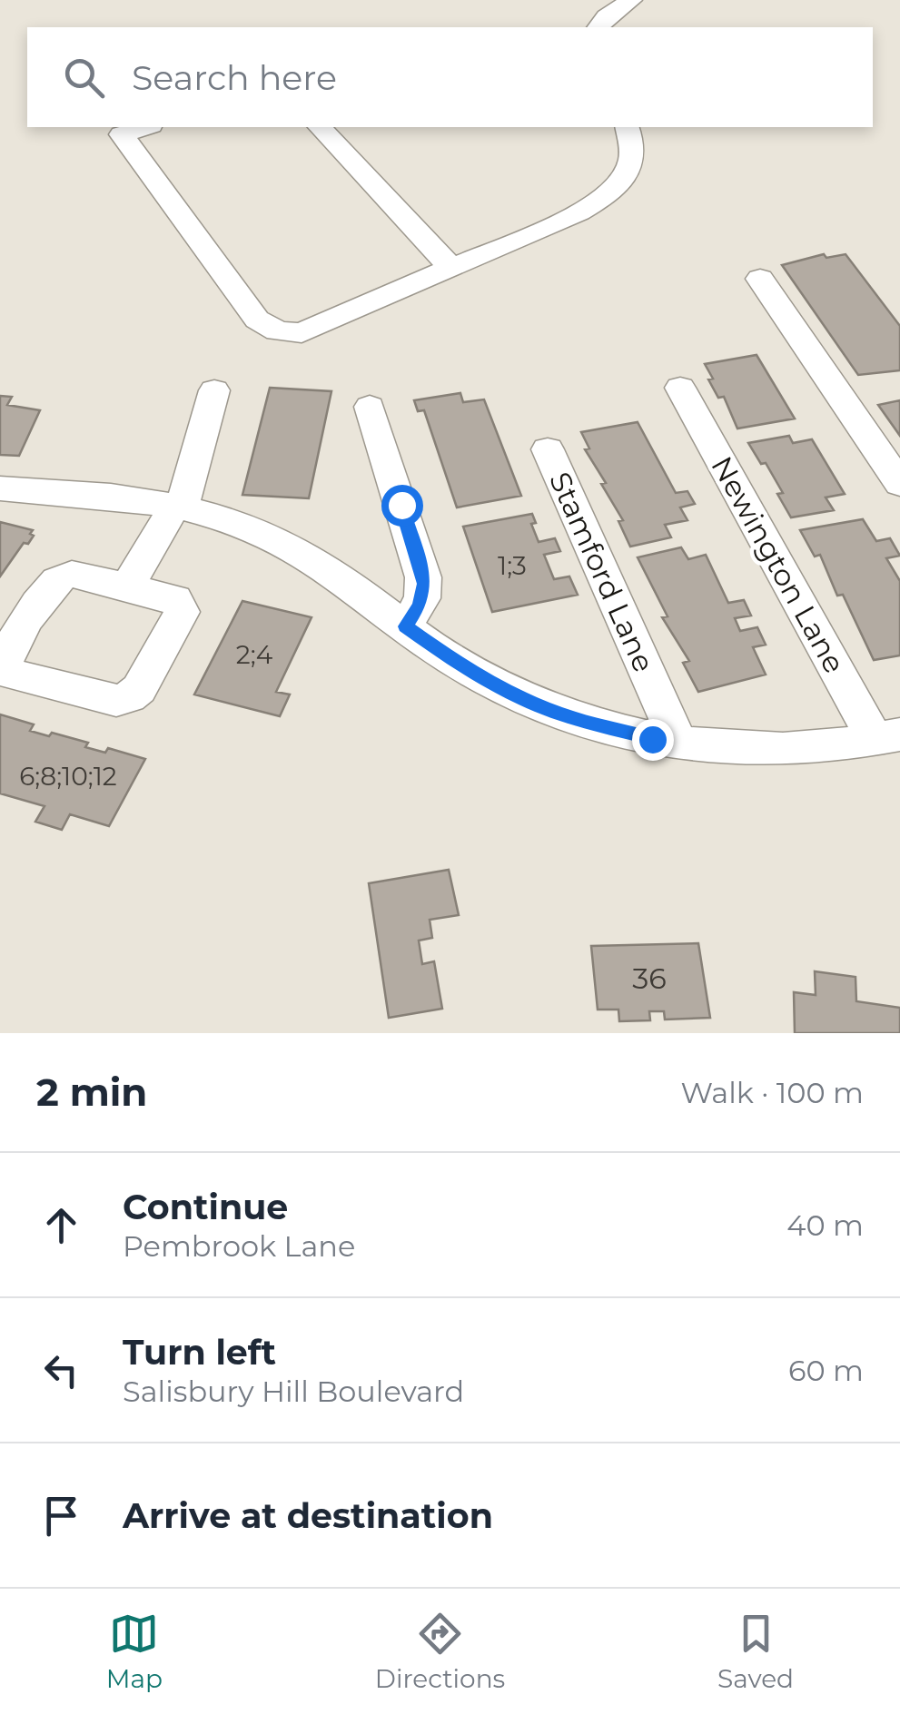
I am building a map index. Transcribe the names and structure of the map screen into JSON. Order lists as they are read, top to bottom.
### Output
{
  "streets": {
    "street": ["Newington Lane", "Stamford Lane"]
  },
  "house_numbers": [
    "1;3",
    "2;4",
    "6;8;10;12",
    "36"
  ],
  "page": {
    "search": "Search here",
    "heading": ["2 min", "Walk · 100 m"],
    "list": [
      ["Continue", "Pembrook Lane", "40 m"],
      ["Turn left", "Salisbury Hill Boulevard", "60 m"],
      "Arrive at destination"
    ],
    "nav": ["Map", "Directions", "Saved"]
  }
}
